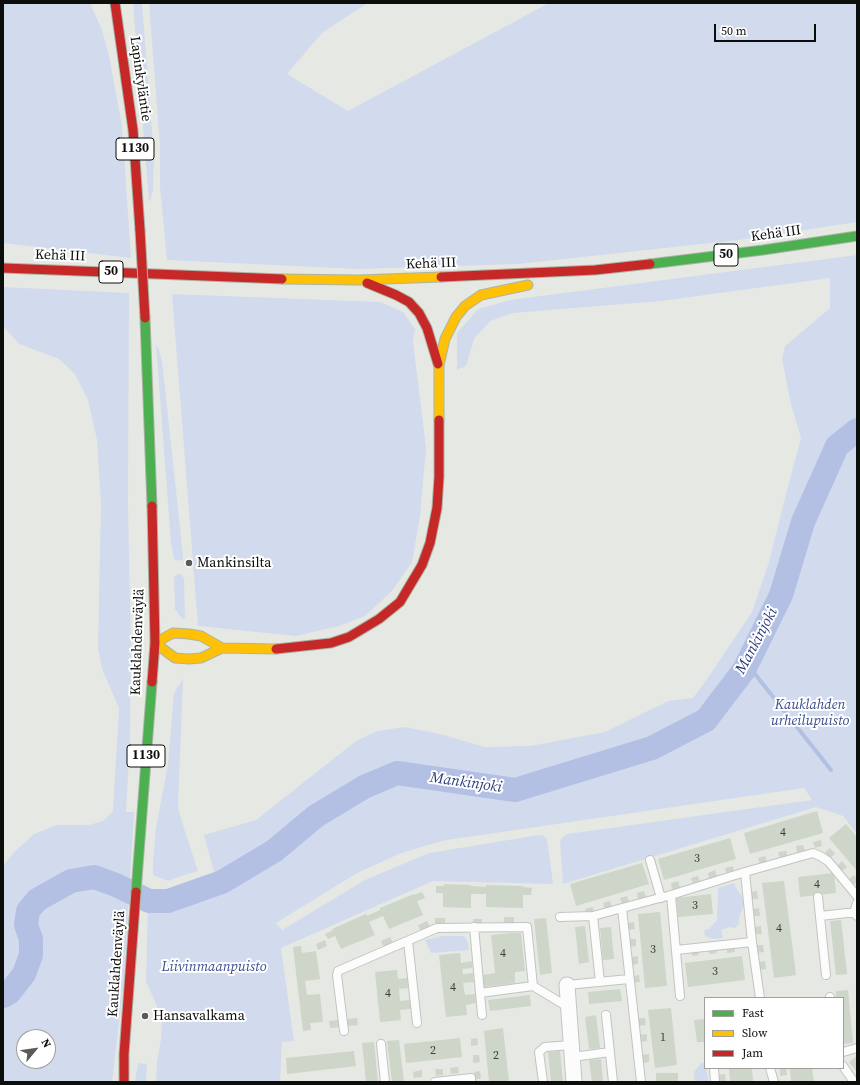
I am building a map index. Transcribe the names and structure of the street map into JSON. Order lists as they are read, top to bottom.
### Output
{
  "streets": {
    "main road": [
      "Lapinkyläntie",
      "1130",
      "Kehä III",
      "50",
      "Kauklahdenväylä"
    ]
  },
  "crossings": [
    ["Lapinkyläntie", "Kauklahdenväylä"]
  ],
  "water": ["Mankinjoki"],
  "parks": ["Kauklahden urheilupuisto", "Liivinmaanpuisto"],
  "places": ["Mankinsilta", "Hansavalkama"],
  "house_numbers": [
    "4",
    "3",
    "4",
    "3",
    "4",
    "3",
    "4",
    "3",
    "4",
    "4",
    "1",
    "2",
    "2"
  ],
  "legend": ["Fast", "Slow", "Jam"],
  "scale_bar": "50 m",
  "north": "top right"
}
